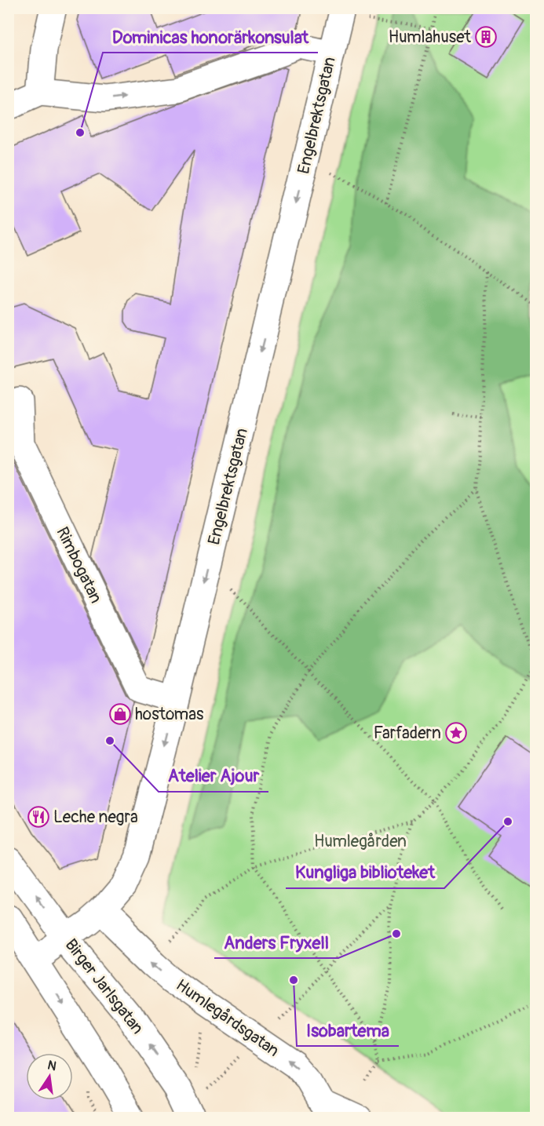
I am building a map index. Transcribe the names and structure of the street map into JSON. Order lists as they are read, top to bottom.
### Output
{
  "streets": {
    "street": [
      "Engelbrektsgatan",
      "Rimbogatan",
      "Birger Jarlsgatan",
      "Humlegårdsgatan"
    ]
  },
  "crossings": [
    ["Engelbrektsgatan", "Rimbogatan"],
    ["Engelbrektsgatan", "Birger Jarlsgatan"],
    ["Engelbrektsgatan", "Humlegårdsgatan"]
  ],
  "one_way": ["Engelbrektsgatan"],
  "parks": ["Humlegården"],
  "places": {
    "building": ["Humlahuset"],
    "other": [
      "Dominicas honorärkonsulat",
      "Atelier Ajour",
      "Kungliga biblioteket",
      "Anders Fryxell",
      "Isobartema"
    ],
    "shop": ["hostomas"],
    "place": ["Farfadern"],
    "restaurant": ["Leche negra"]
  },
  "north": "top"
}
